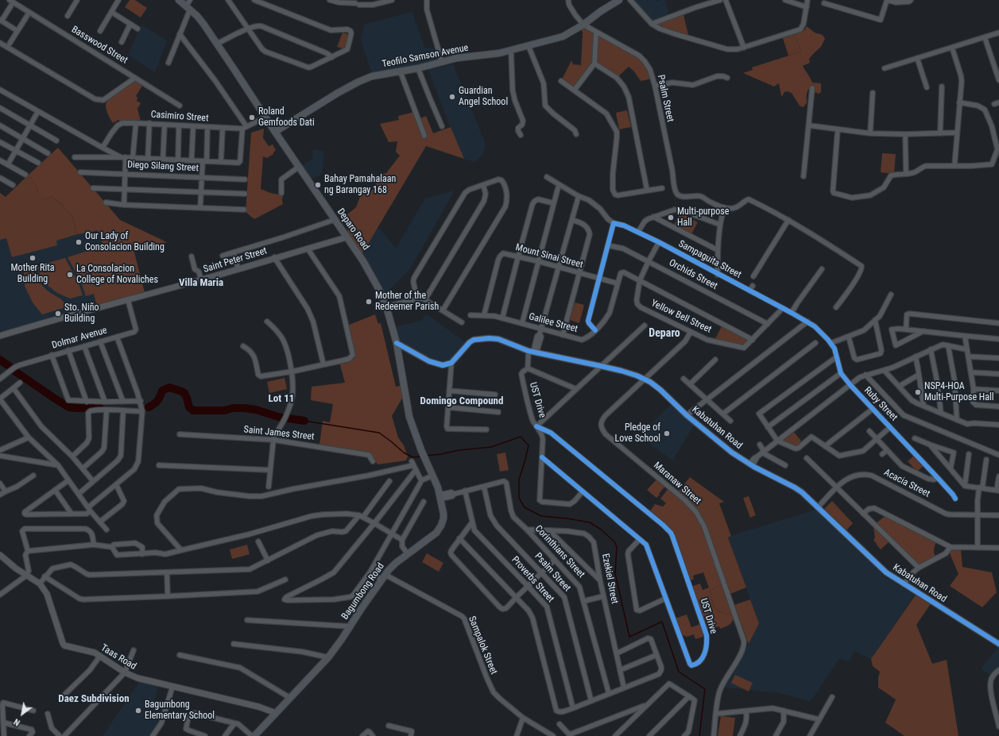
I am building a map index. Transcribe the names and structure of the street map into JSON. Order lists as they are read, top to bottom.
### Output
{
  "streets": {
    "main road": ["Teofilo Samson Avenue", "Deparo Road", "Bagumbong Road"],
    "street": [
      "Basswood Street",
      "Psalm Street",
      "Casimiro Street",
      "Diego Silang Street",
      "Mount Sinai Street",
      "Sampaguita Street",
      "Saint Peter Street",
      "Orchids Street",
      "Yellow Bell Street",
      "Galilee Street",
      "Dolmar Avenue",
      "UST Drive",
      "Ruby Street",
      "Kabatuhan Road",
      "Saint James Street",
      "Maranaw Street",
      "Acacia Street",
      "Corinthians Street",
      "Ezekiel Street",
      "Proverbs Street",
      "Sampalok Street",
      "Taas Road"
    ]
  },
  "crossings": [
    ["Teofilo Samson Avenue", "Psalm Street"],
    ["Teofilo Samson Avenue", "Deparo Road"],
    ["Psalm Street", "Corinthians Street"],
    ["Casimiro Street", "Deparo Road"],
    ["Deparo Road", "Saint Peter Street"],
    ["Deparo Road", "Bagumbong Road"],
    ["Mount Sinai Street", "Galilee Street"],
    ["Mount Sinai Street", "UST Drive"],
    ["Sampaguita Street", "Yellow Bell Street"],
    ["Sampaguita Street", "Ruby Street"],
    ["Saint Peter Street", "Dolmar Avenue"],
    ["Orchids Street", "Yellow Bell Street"],
    ["Yellow Bell Street", "Maranaw Street"],
    ["Galilee Street", "UST Drive"],
    ["UST Drive", "Kabatuhan Road"],
    ["Kabatuhan Road", "Maranaw Street"],
    ["Kabatuhan Road", "Acacia Street"],
    ["Corinthians Street", "Ezekiel Street"],
    ["Bagumbong Road", "Sampalok Street"],
    ["Bagumbong Road", "Taas Road"]
  ],
  "districts": [
    "Villa Maria",
    "Deparo",
    "Lot 11",
    "Domingo Compound",
    "Daez Subdivision"
  ],
  "places": [
    "Guardian Angel School",
    "Roland Gemfoods Dati",
    "Bahay Pamahalaan ng Barangay 168",
    "Multi-purpose Hall",
    "Our Lady of Consolacion Building",
    "Mother Rita Building",
    "La Consolacion College of Novaliches",
    "Mother of the Redeemer Parish",
    "Sto. Niño Building",
    "NSP4-HOA Multi-Purpose Hall",
    "Pledge of Love School",
    "Bagumbong Elementary School"
  ],
  "north": "bottom left"
}
